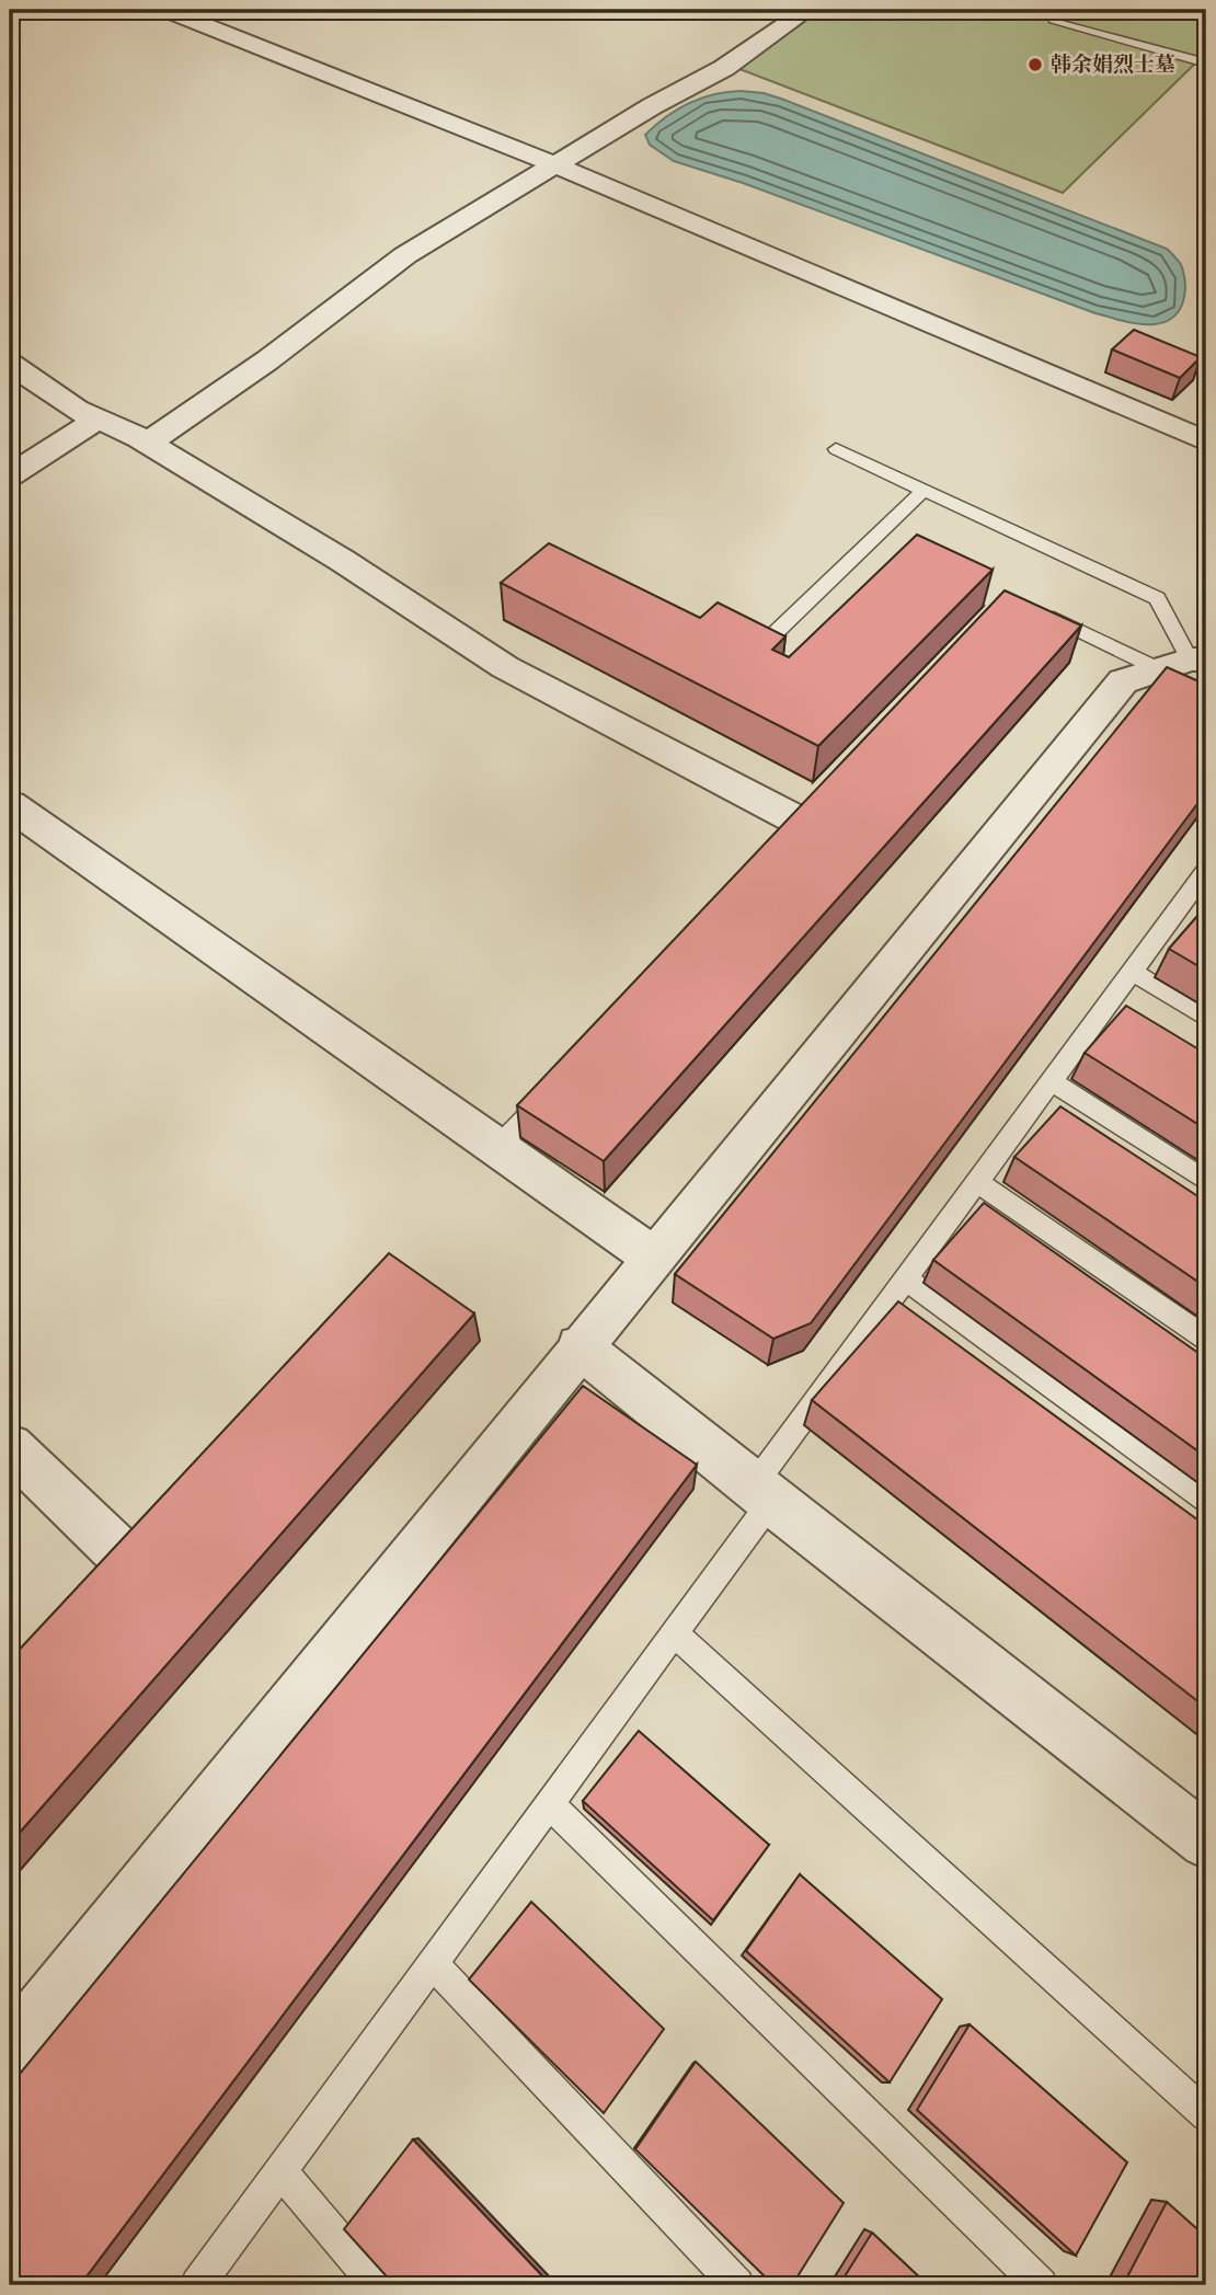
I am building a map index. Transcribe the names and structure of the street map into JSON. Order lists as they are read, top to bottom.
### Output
{
  "places": ["韩余娟烈士墓"]
}
